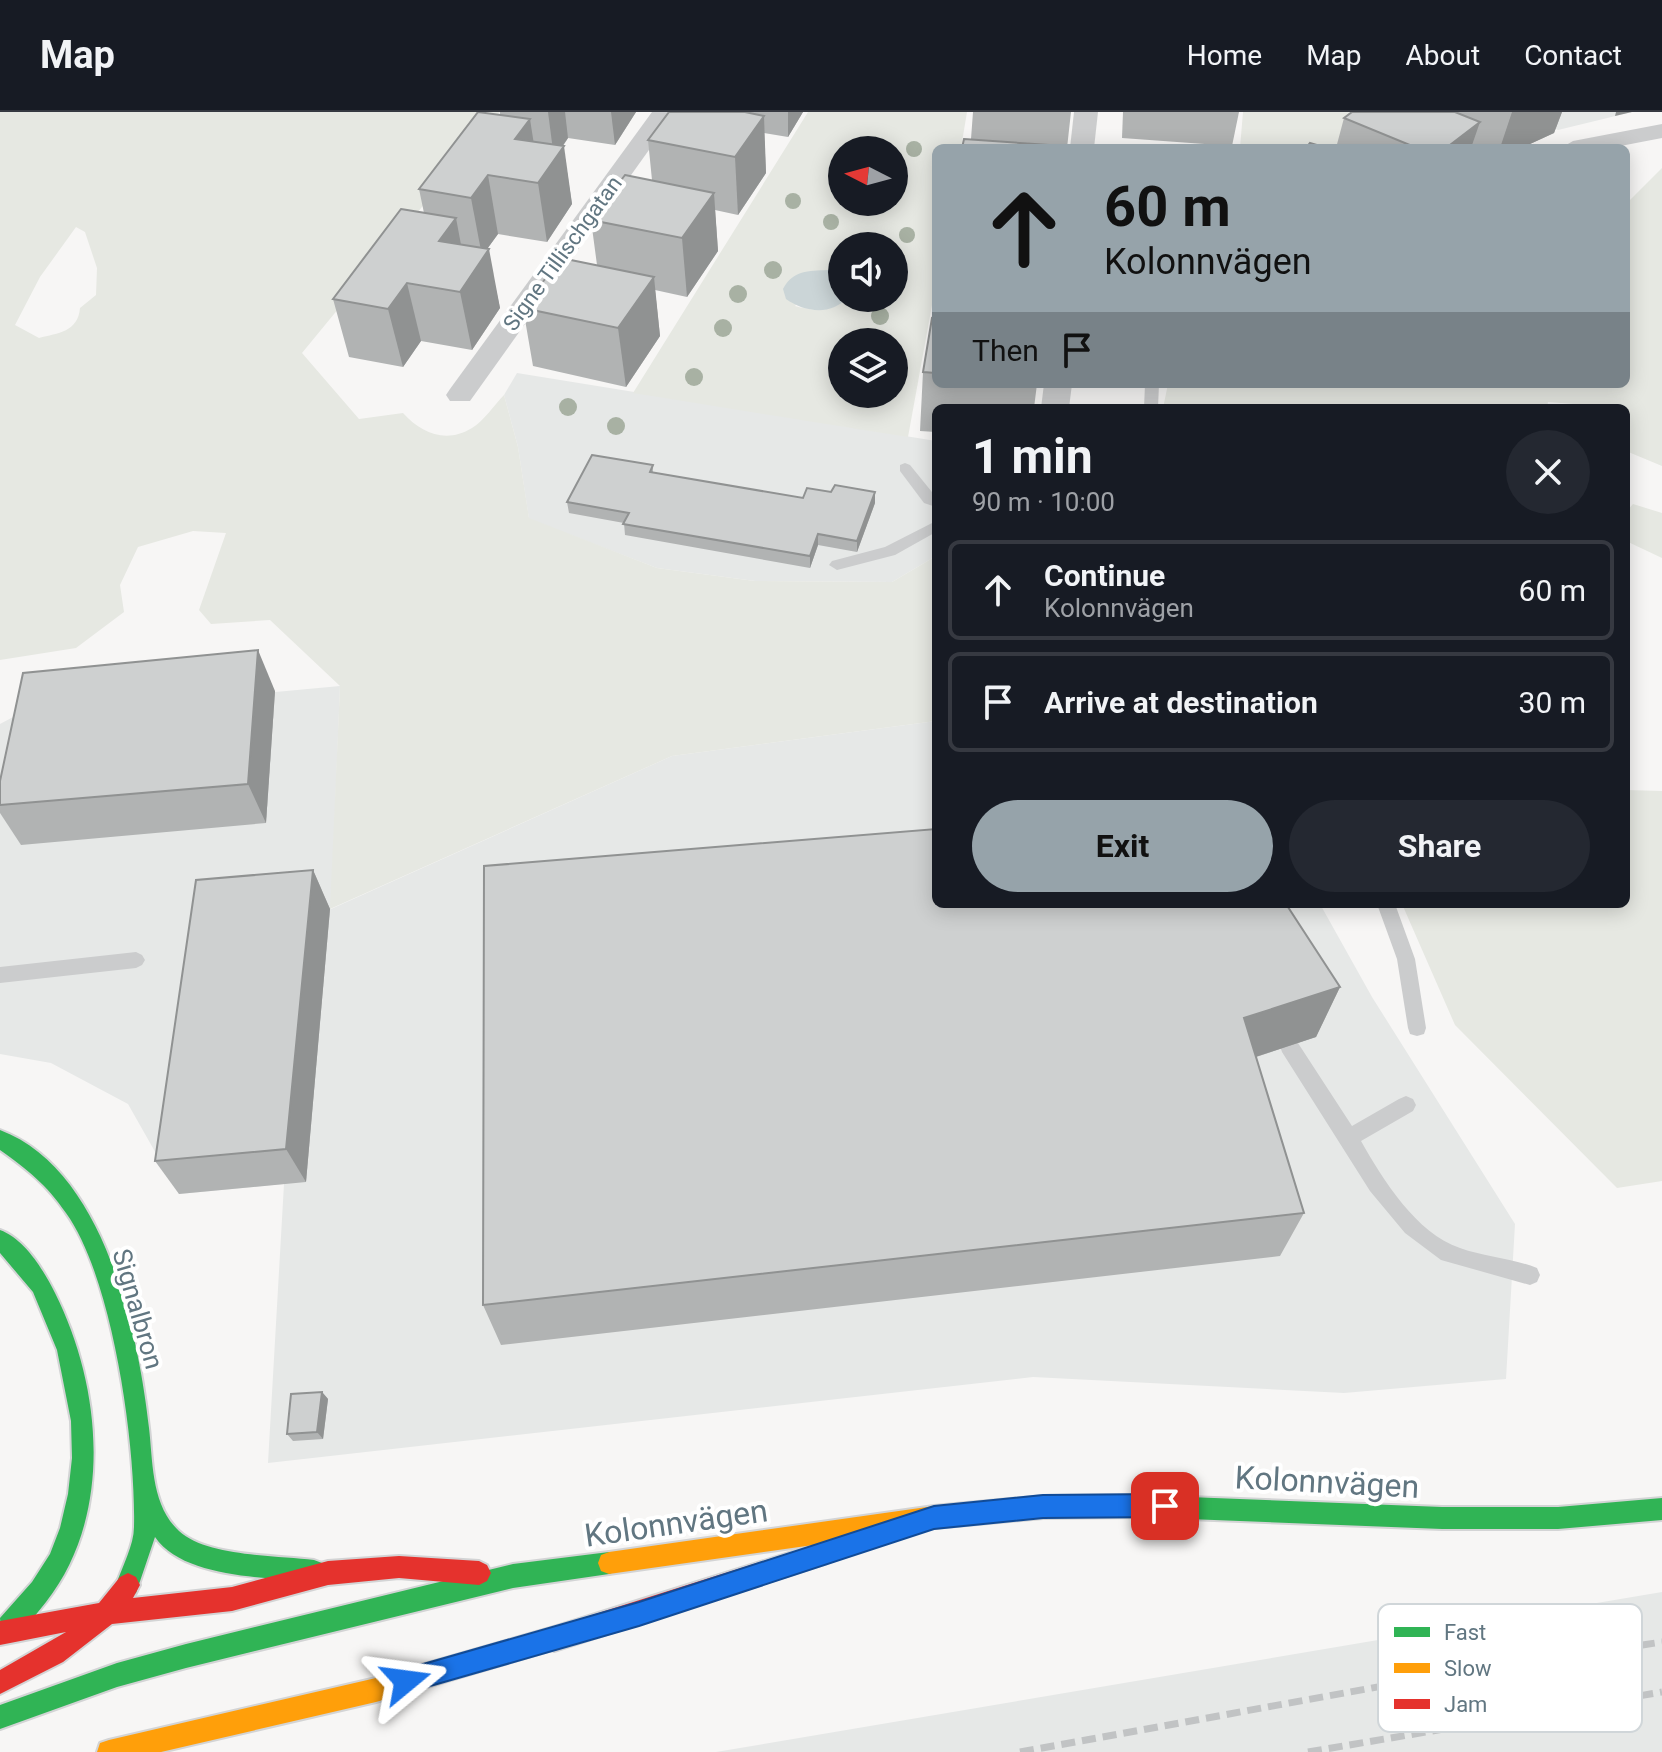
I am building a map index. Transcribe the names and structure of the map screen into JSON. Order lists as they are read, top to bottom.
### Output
{
  "streets": {
    "street": ["Signe Tillischgatan", "Signalbron", "Kolonnvägen"]
  },
  "crossings": [
    ["Signalbron", "Kolonnvägen"]
  ],
  "legend": ["Fast", "Slow", "Jam"],
  "north": "left",
  "page": {
    "header": "Map",
    "nav": [
      "Home",
      "Map",
      "About",
      "Contact"
    ],
    "turn": ["60 m", "Kolonnvägen"],
    "then": "Then",
    "heading": ["1 min", "90 m · 10:00"],
    "list": [
      {
        "name": "Continue",
        "note": "Kolonnvägen",
        "value": "60 m"
      },
      {
        "name": "Arrive at destination",
        "value": "30 m"
      }
    ],
    "buttons": ["Exit", "Share"]
  }
}
